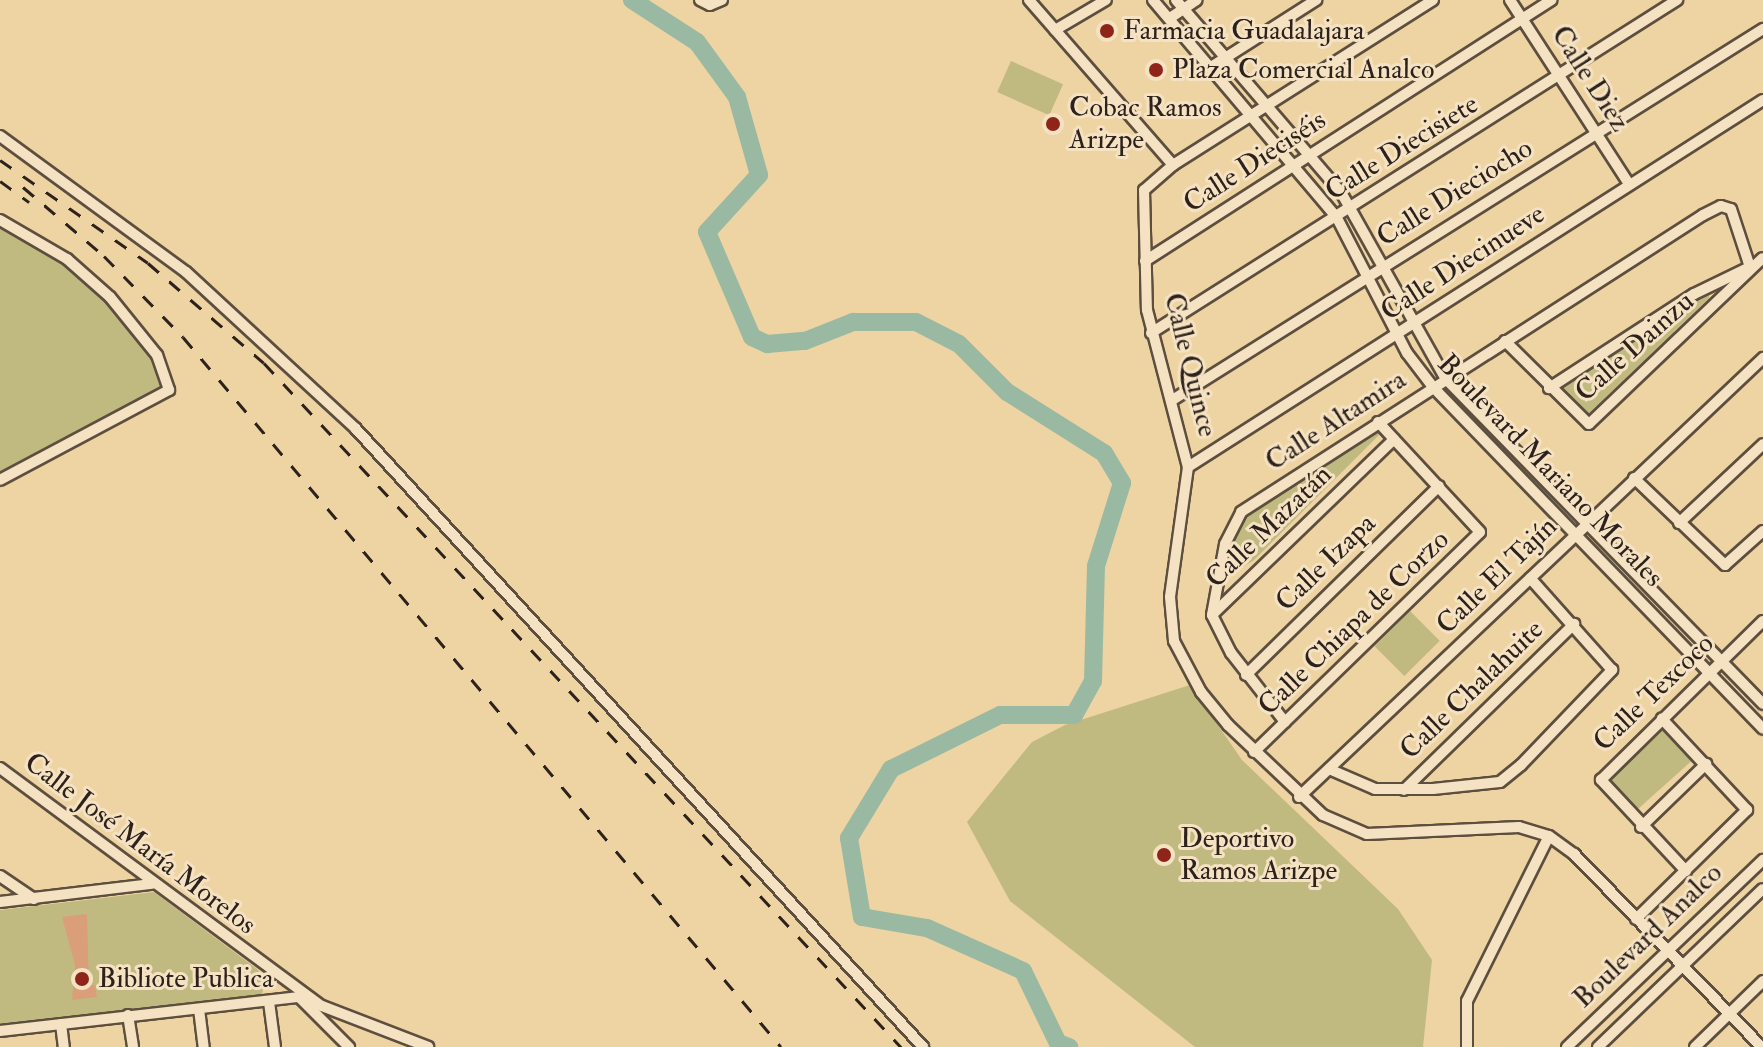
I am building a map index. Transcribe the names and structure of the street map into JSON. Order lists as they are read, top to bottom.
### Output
{
  "streets": {
    "street": [
      "Calle Diez",
      "Calle Diecisiete",
      "Calle Dieciséis",
      "Calle Dieciocho",
      "Calle Diecinueve",
      "Calle Dainzu",
      "Calle Quince",
      "Calle Altamira",
      "Boulevard Mariano Morales",
      "Calle Mazatán",
      "Calle Izapa",
      "Calle El Tajín",
      "Calle Chiapa de Corzo",
      "Calle Chalahuite",
      "Calle Texcoco",
      "Calle José María Morelos",
      "Boulevard Analco"
    ]
  },
  "crossings": [
    ["Calle Diez", "Calle Diecisiete"],
    ["Calle Diez", "Calle Dieciséis"],
    ["Calle Diez", "Calle Dieciocho"],
    ["Calle Diez", "Calle Diecinueve"],
    ["Calle Diecisiete", "Calle Quince"],
    ["Calle Diecisiete", "Boulevard Mariano Morales"],
    ["Calle Dieciséis", "Calle Quince"],
    ["Calle Dieciséis", "Boulevard Mariano Morales"],
    ["Calle Dieciocho", "Calle Quince"],
    ["Calle Dieciocho", "Boulevard Mariano Morales"],
    ["Calle Diecinueve", "Calle Quince"],
    ["Calle Diecinueve", "Boulevard Mariano Morales"],
    ["Calle Dainzu", "Calle Altamira"],
    ["Calle Quince", "Boulevard Mariano Morales"],
    ["Calle Quince", "Calle El Tajín"],
    ["Calle Quince", "Calle Chiapa de Corzo"],
    ["Calle Altamira", "Boulevard Mariano Morales"],
    ["Calle Altamira", "Calle Mazatán"],
    ["Calle Altamira", "Calle Chiapa de Corzo"],
    ["Boulevard Mariano Morales", "Calle El Tajín"],
    ["Boulevard Mariano Morales", "Calle Texcoco"],
    ["Calle Mazatán", "Calle Chiapa de Corzo"],
    ["Calle Izapa", "Calle Chiapa de Corzo"]
  ],
  "places": [
    "Farmacia Guadalajara",
    "Plaza Comercial Analco",
    "Cobac Ramos Arizpe",
    "Deportivo Ramos Arizpe",
    "Bibliote Publica"
  ]
}
